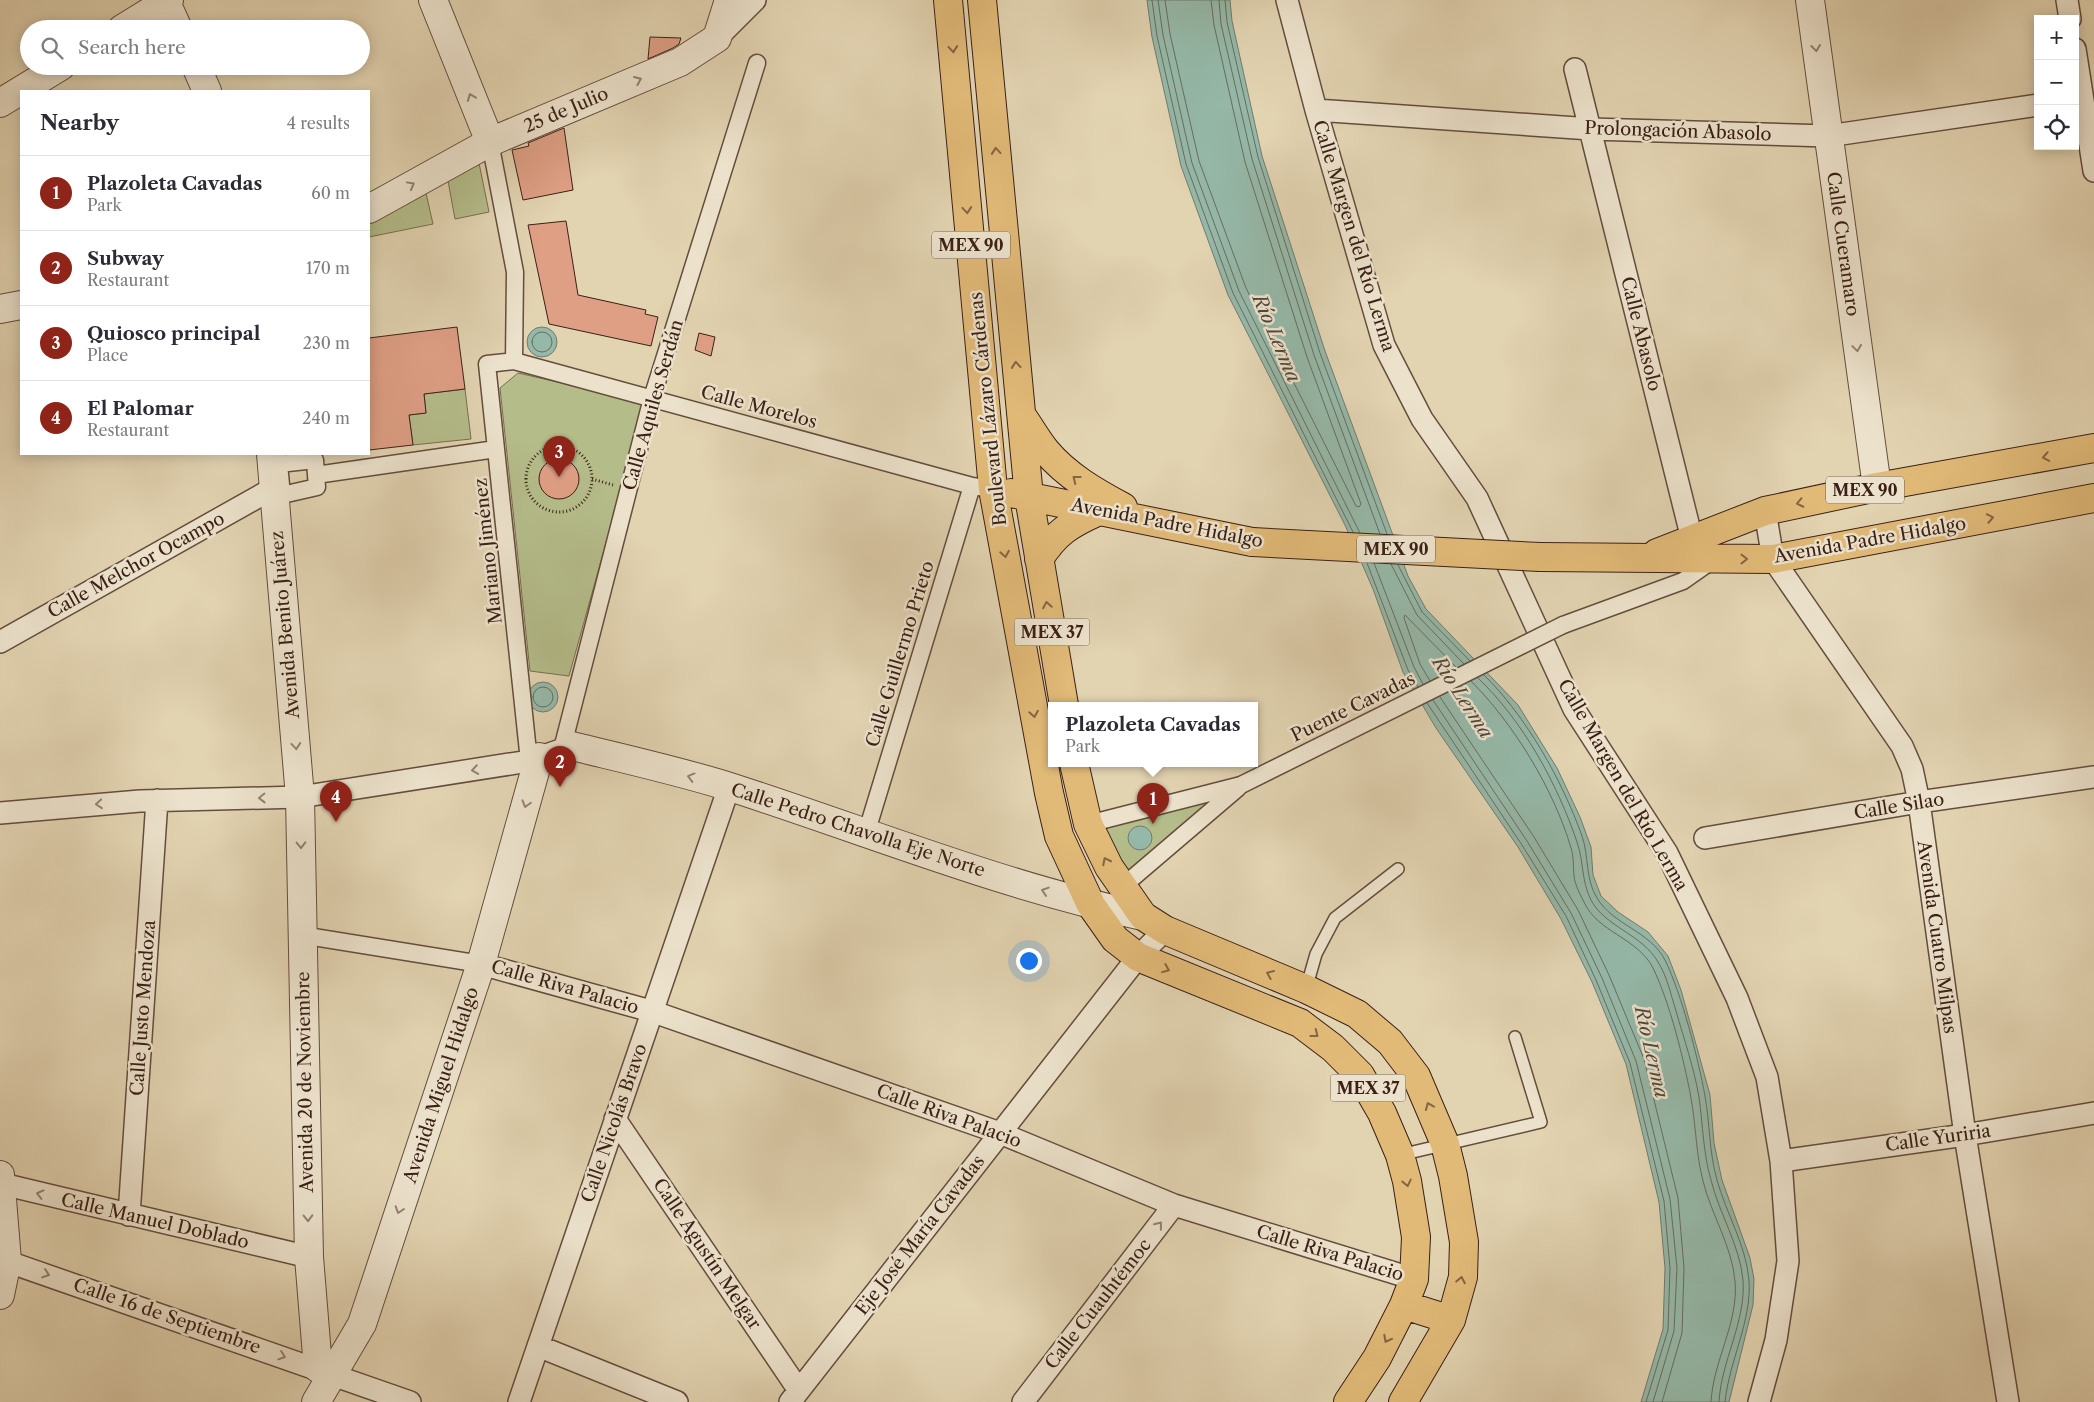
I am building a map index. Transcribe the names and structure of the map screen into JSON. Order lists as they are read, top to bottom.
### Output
{
  "streets": {
    "main road": [
      "MEX 90",
      "Boulevard Lázaro Cárdenas",
      "Avenida Padre Hidalgo",
      "MEX 37"
    ],
    "street": [
      "25 de Julio",
      "Prolongación Abasolo",
      "Calle Margen del Río Lerma",
      "Calle Cueramaro",
      "Calle Abasolo",
      "Calle Aquiles Serdán",
      "Calle Morelos",
      "Mariano Jiménez",
      "Calle Melchor Ocampo",
      "Avenida Benito Juárez",
      "Calle Guillermo Prieto",
      "Puente Cavadas",
      "Calle Silao",
      "Calle Pedro Chavolla Eje Norte",
      "Avenida Cuatro Milpas",
      "Calle Riva Palacio",
      "Calle Justo Mendoza",
      "Avenida 20 de Noviembre",
      "Avenida Miguel Hidalgo",
      "Calle Nicolás Bravo",
      "Calle Yuriria",
      "Calle Manuel Doblado",
      "Eje José María Cavadas",
      "Calle Agustín Melgar",
      "Calle Cuauhtémoc",
      "Calle 16 de Septiembre"
    ]
  },
  "crossings": [
    ["Prolongación Abasolo", "Calle Margen del Río Lerma"],
    ["Prolongación Abasolo", "Calle Cueramaro"],
    ["Prolongación Abasolo", "Calle Abasolo"],
    ["Calle Margen del Río Lerma", "Calle Yuriria"],
    ["Calle Cueramaro", "Avenida Padre Hidalgo"],
    ["MEX 90", "Boulevard Lázaro Cárdenas"],
    ["MEX 90", "Avenida Padre Hidalgo"],
    ["Calle Abasolo", "Avenida Padre Hidalgo"],
    ["Calle Aquiles Serdán", "Calle Morelos"],
    ["Calle Aquiles Serdán", "Mariano Jiménez"],
    ["Calle Aquiles Serdán", "Calle Pedro Chavolla Eje Norte"],
    ["Calle Aquiles Serdán", "Avenida Miguel Hidalgo"],
    ["Calle Morelos", "Boulevard Lázaro Cárdenas"],
    ["Calle Morelos", "Avenida Padre Hidalgo"],
    ["Calle Morelos", "Mariano Jiménez"],
    ["Calle Morelos", "Calle Guillermo Prieto"],
    ["Boulevard Lázaro Cárdenas", "Avenida Padre Hidalgo"],
    ["Boulevard Lázaro Cárdenas", "Calle Guillermo Prieto"],
    ["Boulevard Lázaro Cárdenas", "Calle Pedro Chavolla Eje Norte"],
    ["Boulevard Lázaro Cárdenas", "Calle Riva Palacio"],
    ["Boulevard Lázaro Cárdenas", "Eje José María Cavadas"],
    ["Avenida Padre Hidalgo", "Calle Guillermo Prieto"],
    ["Avenida Padre Hidalgo", "Puente Cavadas"],
    ["Avenida Padre Hidalgo", "Avenida Cuatro Milpas"],
    ["Mariano Jiménez", "Calle Pedro Chavolla Eje Norte"],
    ["Mariano Jiménez", "Avenida Miguel Hidalgo"],
    ["Calle Melchor Ocampo", "Avenida Benito Juárez"],
    ["Avenida Benito Juárez", "Avenida 20 de Noviembre"],
    ["MEX 37", "Calle Pedro Chavolla Eje Norte"],
    ["MEX 37", "Eje José María Cavadas"],
    ["Calle Guillermo Prieto", "Calle Pedro Chavolla Eje Norte"],
    ["Calle Silao", "Avenida Cuatro Milpas"],
    ["Calle Pedro Chavolla Eje Norte", "Avenida Miguel Hidalgo"],
    ["Calle Pedro Chavolla Eje Norte", "Calle Nicolás Bravo"],
    ["Calle Pedro Chavolla Eje Norte", "Eje José María Cavadas"],
    ["Avenida Cuatro Milpas", "Calle Yuriria"],
    ["Calle Riva Palacio", "Avenida Miguel Hidalgo"],
    ["Calle Riva Palacio", "Calle Nicolás Bravo"],
    ["Calle Riva Palacio", "Eje José María Cavadas"],
    ["Calle Riva Palacio", "Calle Cuauhtémoc"],
    ["Calle Justo Mendoza", "Calle Manuel Doblado"],
    ["Avenida 20 de Noviembre", "Avenida Miguel Hidalgo"],
    ["Avenida 20 de Noviembre", "Calle Manuel Doblado"],
    ["Avenida 20 de Noviembre", "Calle 16 de Septiembre"],
    ["Avenida Miguel Hidalgo", "Calle 16 de Septiembre"],
    ["Calle Nicolás Bravo", "Calle Agustín Melgar"],
    ["Eje José María Cavadas", "Calle Agustín Melgar"]
  ],
  "one_way": [
    "25 de Julio",
    "Calle Cueramaro",
    "Avenida Benito Juárez",
    "Calle Pedro Chavolla Eje Norte",
    "Avenida 20 de Noviembre",
    "Avenida Miguel Hidalgo",
    "Calle Manuel Doblado",
    "Calle Cuauhtémoc",
    "Calle 16 de Septiembre"
  ],
  "water": ["Río Lerma"],
  "page": {
    "map_buttons": ["+", "−"],
    "search": "Search here",
    "heading": ["Nearby", "4 results"],
    "list": [
      {
        "mark": "1",
        "name": "Plazoleta Cavadas",
        "note": "Park",
        "value": "60 m"
      },
      {
        "mark": "2",
        "name": "Subway",
        "note": "Restaurant",
        "value": "170 m"
      },
      {
        "mark": "3",
        "name": "Quiosco principal",
        "note": "Place",
        "value": "230 m"
      },
      {
        "mark": "4",
        "name": "El Palomar",
        "note": "Restaurant",
        "value": "240 m"
      }
    ],
    "pins": [
      "3",
      "2",
      "4",
      "1"
    ],
    "popup": ["Plazoleta Cavadas", "Park"]
  }
}
